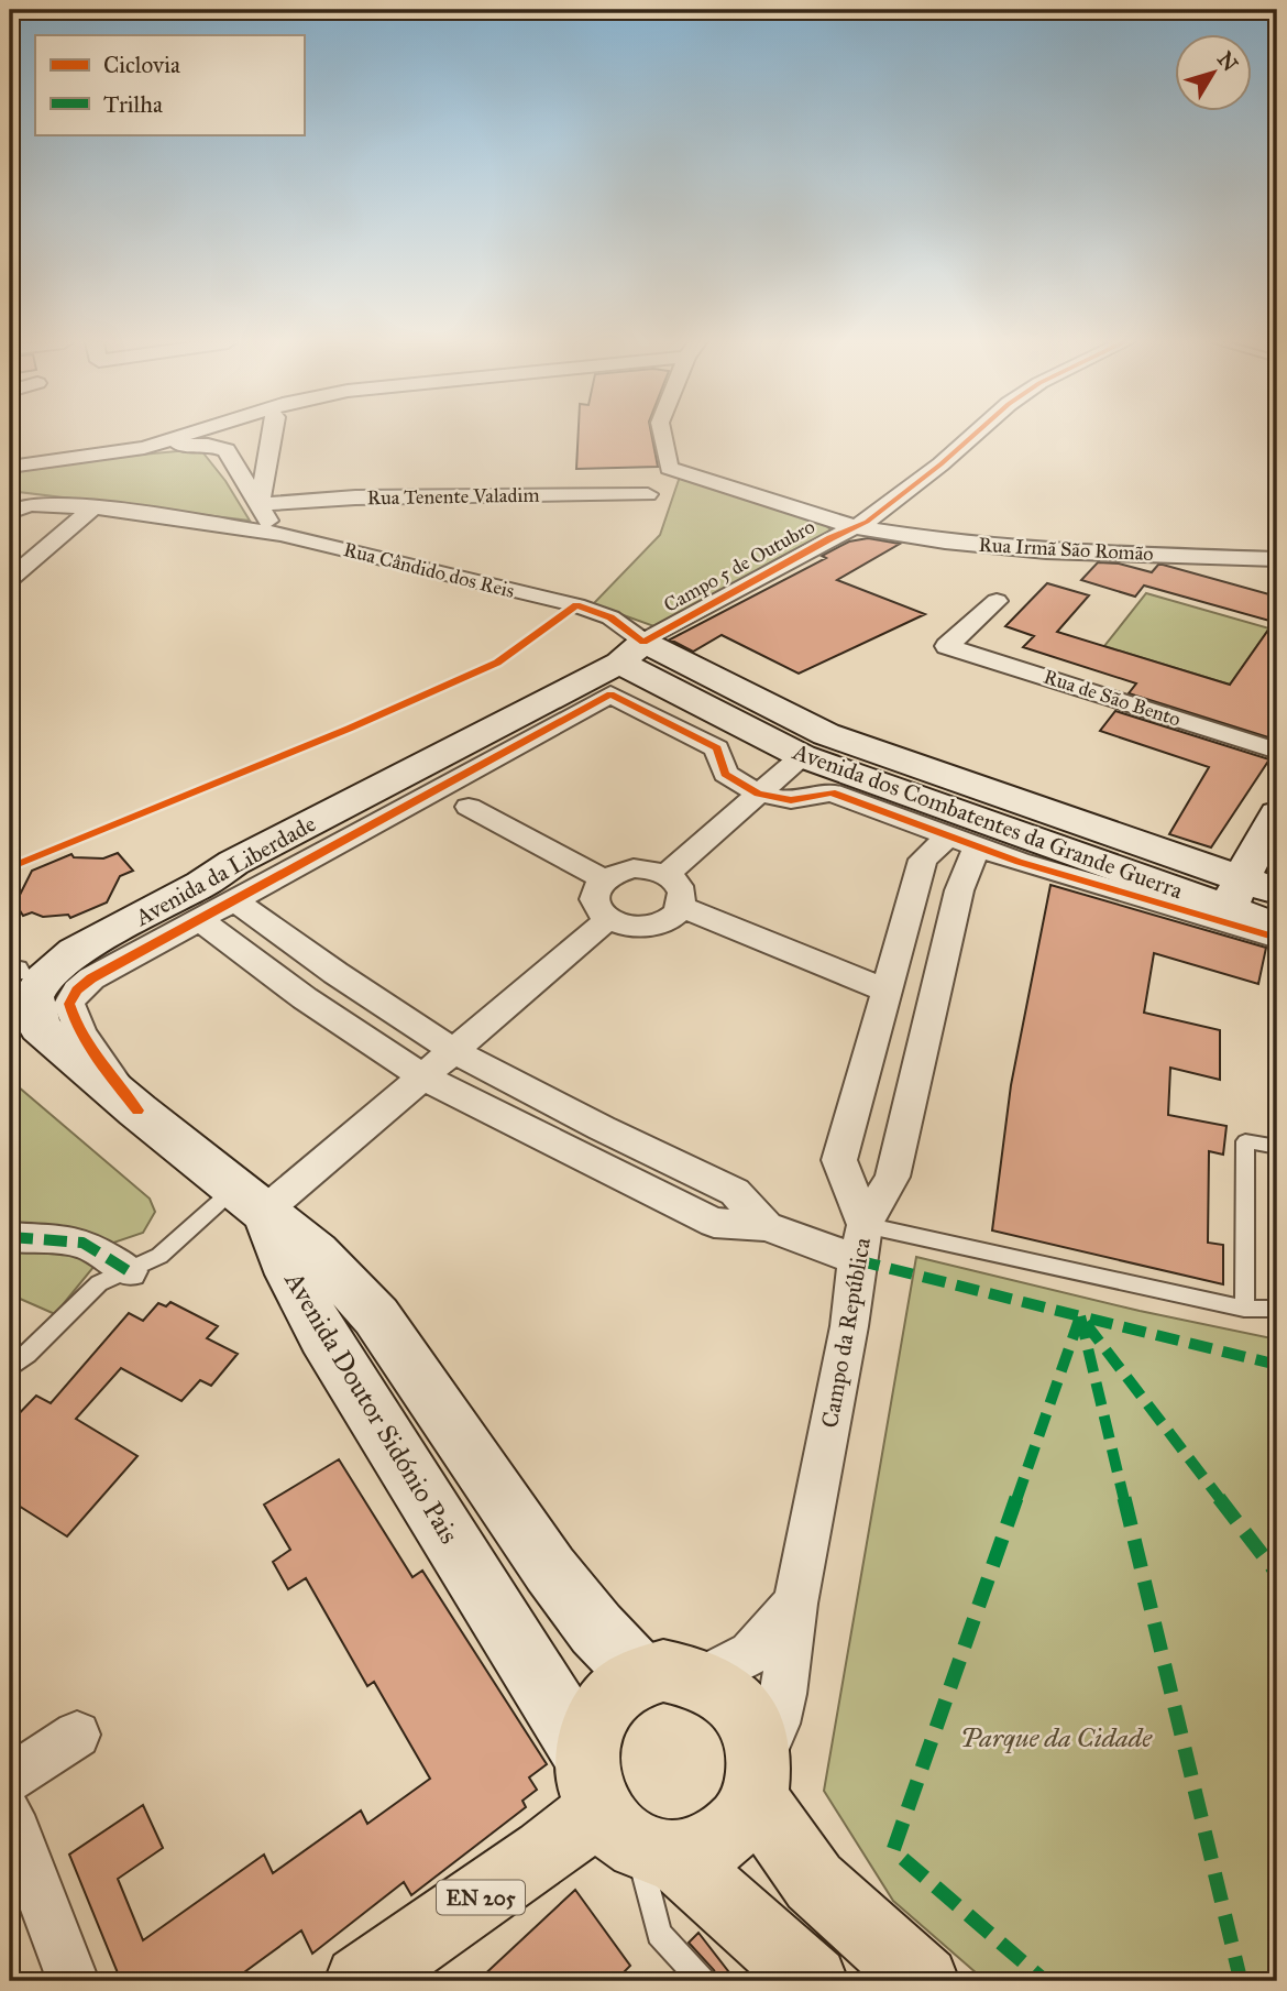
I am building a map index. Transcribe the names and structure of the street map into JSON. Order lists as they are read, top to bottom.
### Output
{
  "streets": {
    "main road": [
      "Avenida dos Combatentes da Grande Guerra",
      "Avenida da Liberdade",
      "Avenida Doutor Sidónio Pais",
      "EN 205"
    ],
    "street": [
      "Rua Tenente Valadim",
      "Rua Irmã São Romão",
      "Campo 5 de Outubro",
      "Rua Cândido dos Reis",
      "Rua de São Bento",
      "Campo da República"
    ]
  },
  "crossings": [
    ["Rua Irmã São Romão", "Campo 5 de Outubro"],
    ["Campo 5 de Outubro", "Rua Cândido dos Reis"],
    ["Campo 5 de Outubro", "Avenida dos Combatentes da Grande Guerra"],
    ["Campo 5 de Outubro", "Avenida da Liberdade"],
    ["Rua Cândido dos Reis", "Avenida dos Combatentes da Grande Guerra"],
    ["Rua Cândido dos Reis", "Avenida da Liberdade"],
    ["Avenida dos Combatentes da Grande Guerra", "Avenida da Liberdade"],
    ["Avenida da Liberdade", "Avenida Doutor Sidónio Pais"],
    ["Campo da República", "Avenida Doutor Sidónio Pais"],
    ["Campo da República", "EN 205"],
    ["Avenida Doutor Sidónio Pais", "EN 205"]
  ],
  "parks": ["Parque da Cidade"],
  "legend": ["Ciclovia", "Trilha"],
  "north": "top right"
}
